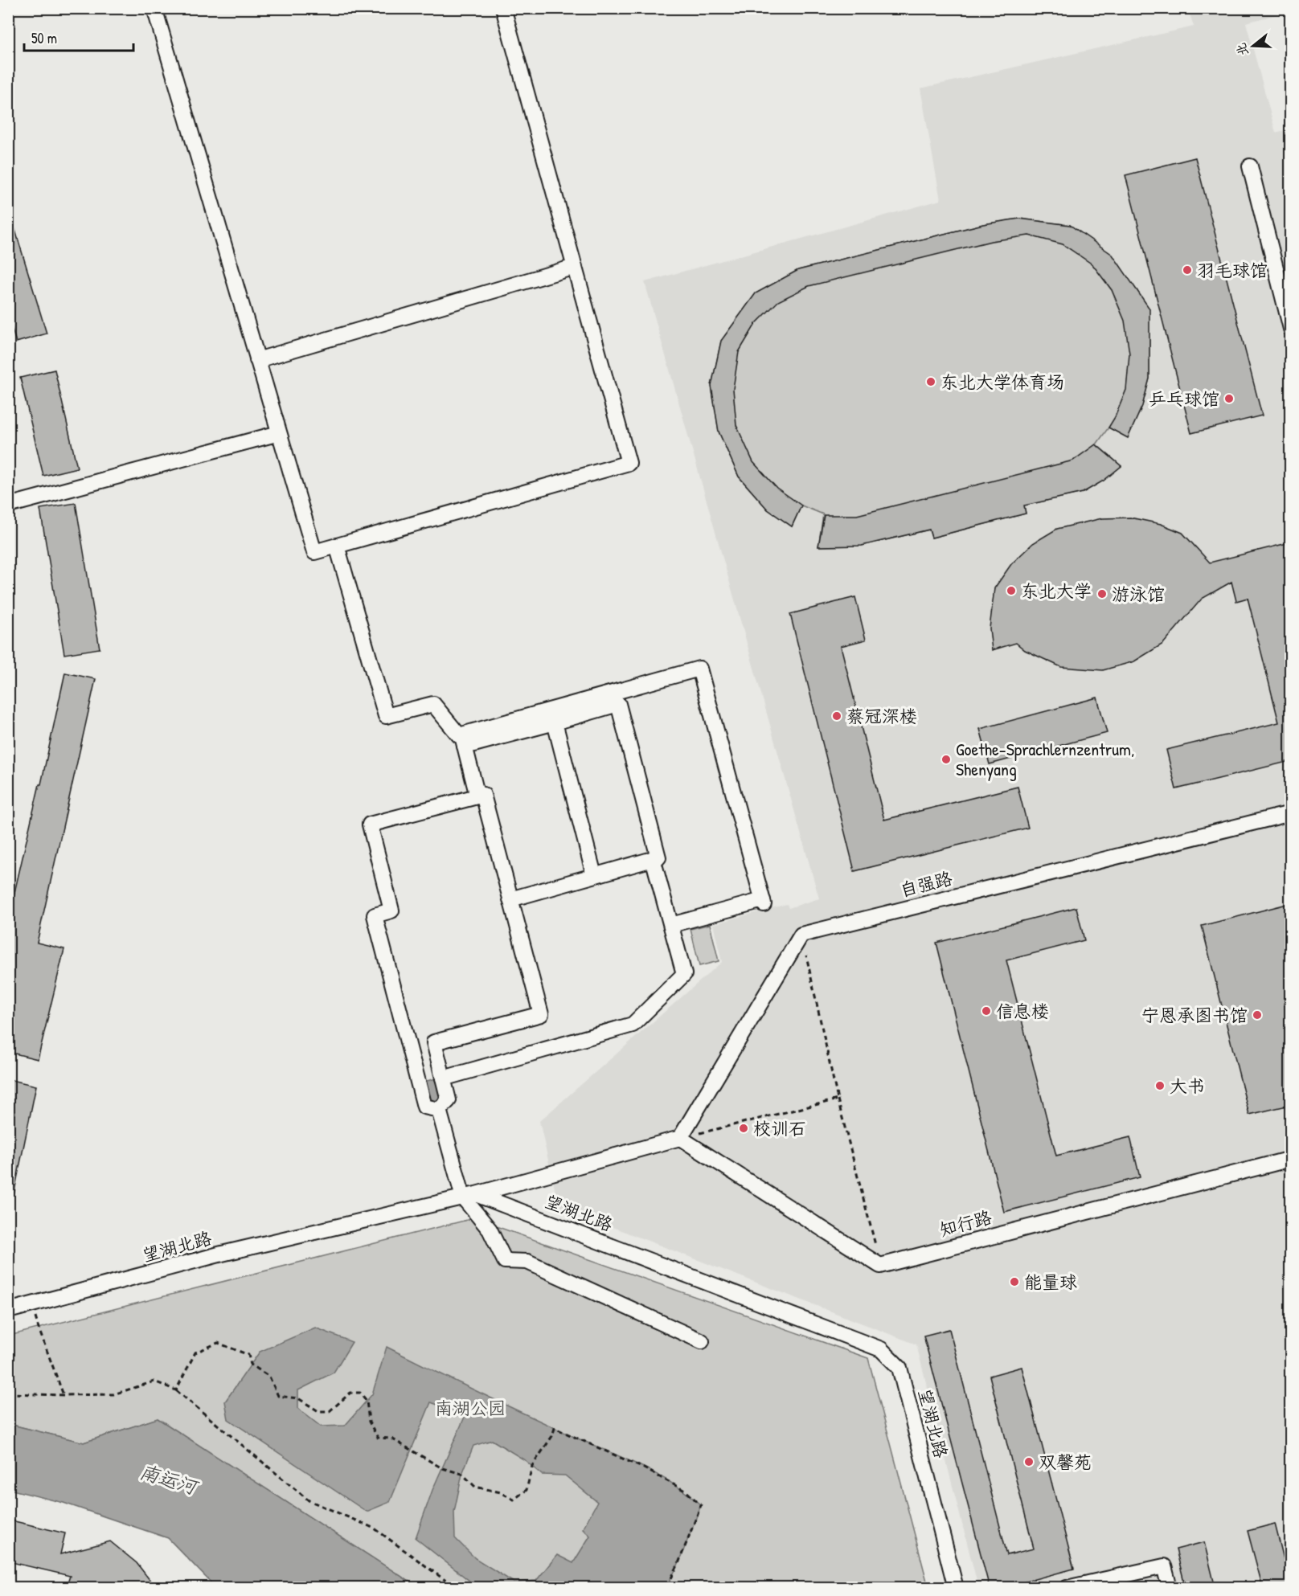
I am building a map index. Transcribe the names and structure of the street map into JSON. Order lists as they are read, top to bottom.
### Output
{
  "streets": {
    "street": ["自强路", "望湖北路", "知行路"]
  },
  "water": ["南运河"],
  "parks": ["南湖公园"],
  "places": [
    "羽毛球馆",
    "东北大学体育场",
    "乒乓球馆",
    "东北大学",
    "游泳馆",
    "蔡冠深楼",
    "Goethe-Sprachlernzentrum, Shenyang",
    "信息楼",
    "宁恩承图书馆",
    "大书",
    "校训石",
    "能量球",
    "双馨苑"
  ],
  "scale_bar": "50 m",
  "north": "left"
}
